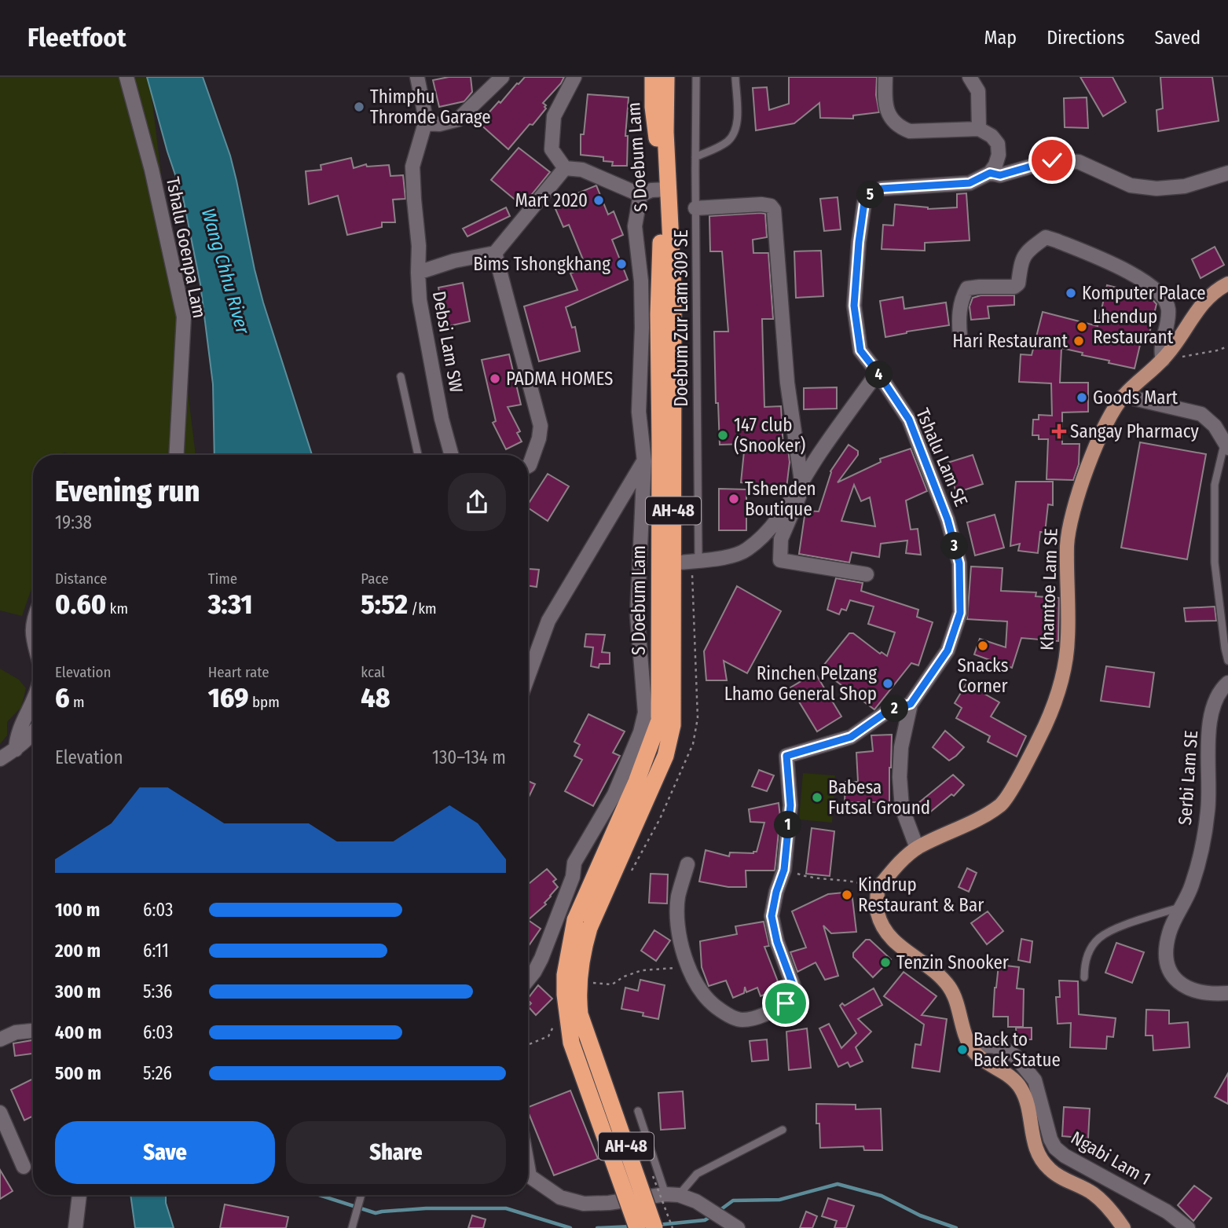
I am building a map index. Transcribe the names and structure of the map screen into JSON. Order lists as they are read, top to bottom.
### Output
{
  "streets": {
    "highway": ["S Doebum Lam", "AH-48"],
    "main road": ["Khamtoe Lam SE"],
    "street": [
      "Tshalu Goenpa Lam",
      "Debsi Lam SW",
      "Tshalu Lam SE",
      "Serbi Lam SE",
      "Ngabi Lam 1"
    ],
    "lane": ["Doebum Zur Lam 309 SE"]
  },
  "crossings": [
    ["Tshalu Lam SE", "Khamtoe Lam SE"]
  ],
  "water": ["Wang Chhu River"],
  "places": {
    "other": [
      "Thimphu Thromde Garage",
      "Mart 2020",
      "Bims Tshongkhang",
      "Komputer Palace",
      "Lhendup Restaurant",
      "Hari Restaurant",
      "PADMA HOMES",
      "Goods Mart",
      "147 club (Snooker)",
      "Tshenden Boutique",
      "Snacks Corner",
      "Rinchen Pelzang Lhamo General Shop",
      "Babesa Futsal Ground",
      "Kindrup Restaurant & Bar",
      "Tenzin Snooker",
      "Back to Back Statue"
    ],
    "health": ["Sangay Pharmacy"]
  },
  "page": {
    "header": "Fleetfoot",
    "nav": ["Map", "Directions", "Saved"],
    "pins": [
      "5",
      "4",
      "3",
      "2",
      "1"
    ],
    "heading": ["Evening run", "19:38"],
    "stats": [
      ["Distance", "0.60 km"],
      ["Time", "3:31"],
      ["Pace", "5:52 /km"],
      ["Elevation", "6 m"],
      ["Heart rate", "169 bpm"],
      ["kcal", "48"]
    ],
    "chart": ["Elevation", "130–134 m"],
    "list": [
      {
        "name": "100 m",
        "note": "6:03"
      },
      {
        "name": "200 m",
        "note": "6:11"
      },
      {
        "name": "300 m",
        "note": "5:36"
      },
      {
        "name": "400 m",
        "note": "6:03"
      },
      {
        "name": "500 m",
        "note": "5:26"
      }
    ],
    "buttons": ["Save", "Share"]
  }
}
